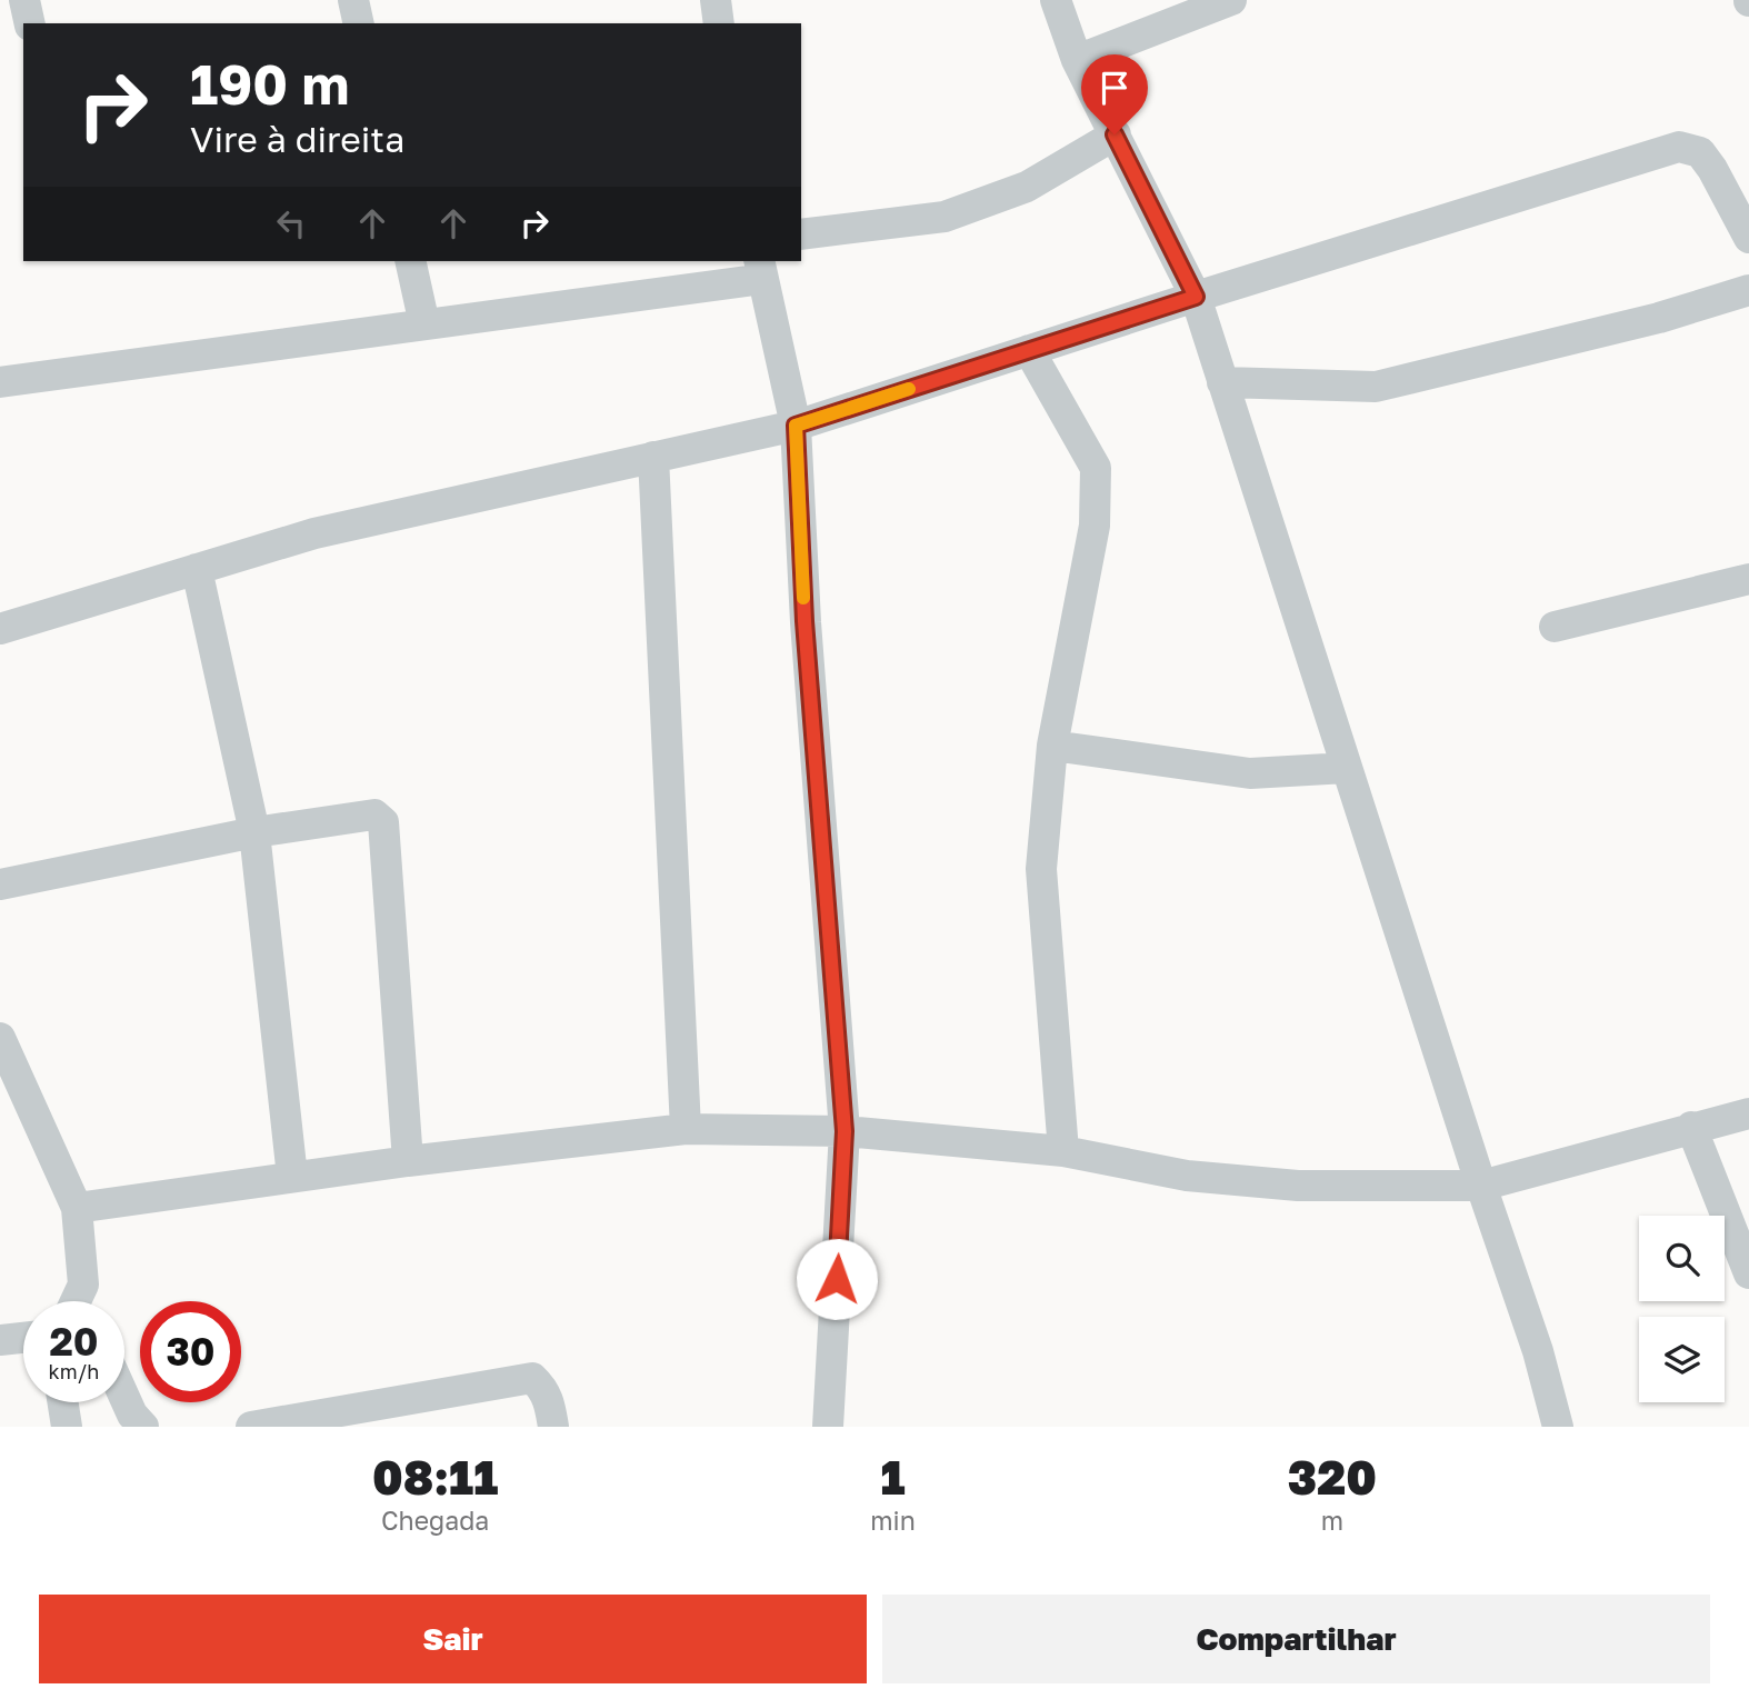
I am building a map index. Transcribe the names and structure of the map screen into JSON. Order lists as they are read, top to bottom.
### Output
{
  "page": {
    "turn": ["190 m", "Vire à direita"],
    "speed": "20 km/h",
    "limit": "30",
    "eta": [
      "08:11",
      "Chegada",
      "1",
      "min",
      "320",
      "m"
    ],
    "buttons": ["Sair", "Compartilhar"]
  }
}
